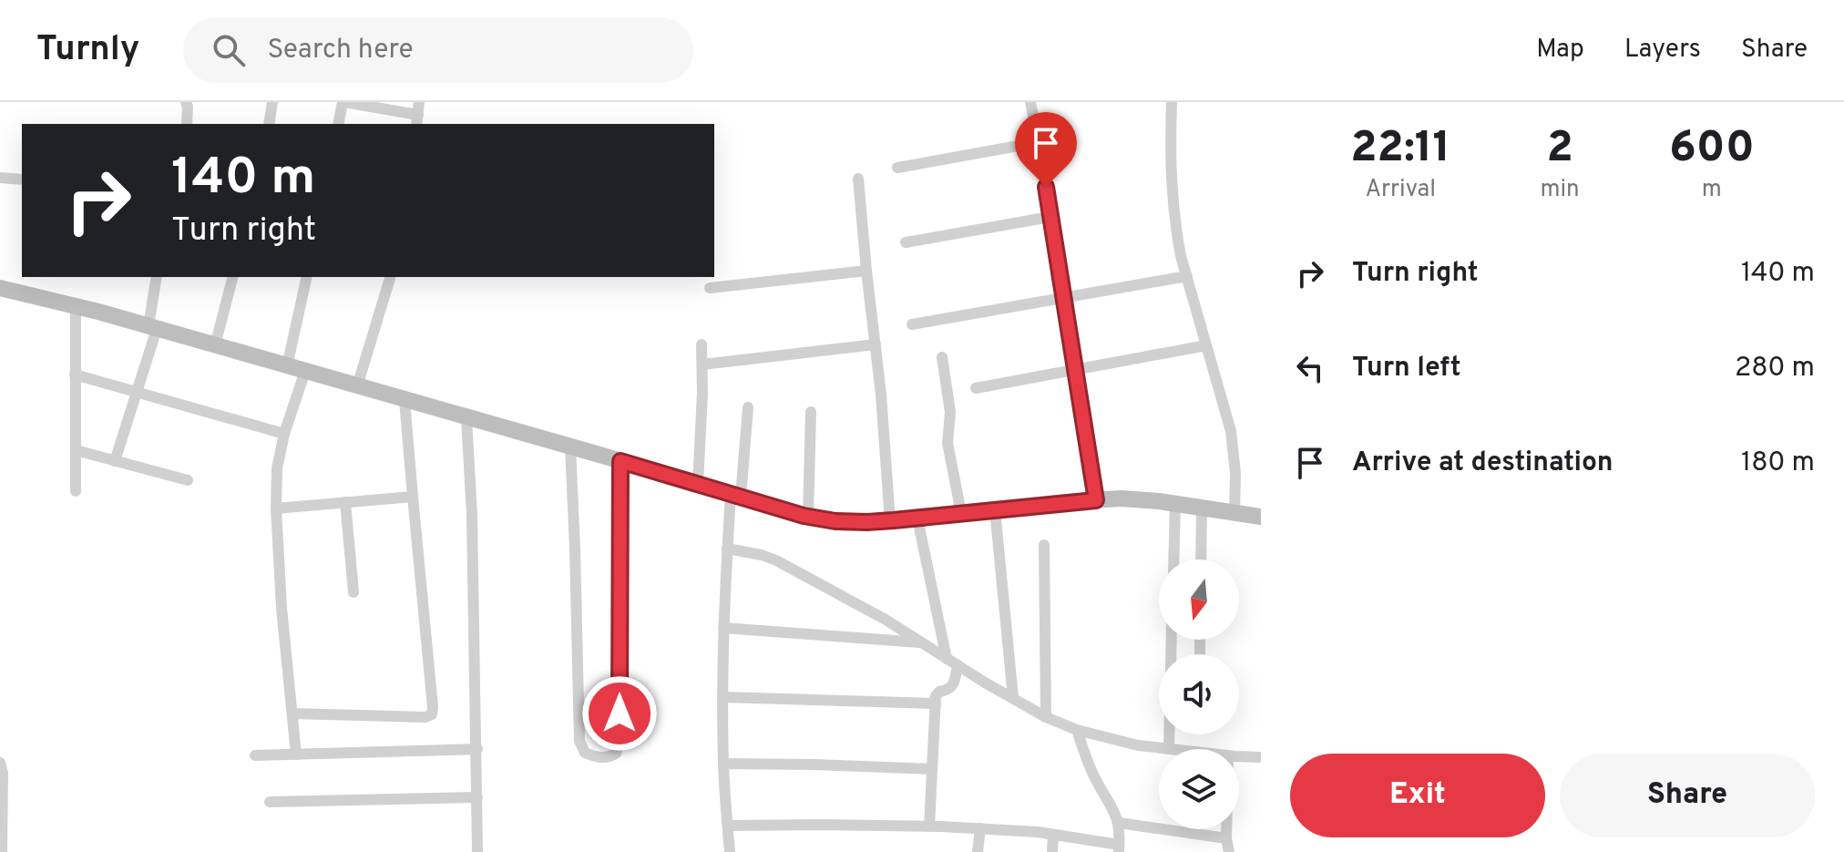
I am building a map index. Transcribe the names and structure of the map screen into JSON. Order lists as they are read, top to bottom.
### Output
{
  "north": "bottom",
  "page": {
    "header": "Turnly",
    "search": "Search here",
    "nav": ["Map", "Layers", "Share"],
    "eta": [
      "22:11",
      "Arrival",
      "2",
      "min",
      "600",
      "m"
    ],
    "turn": ["140 m", "Turn right"],
    "list": [
      {
        "name": "Turn right",
        "value": "140 m"
      },
      {
        "name": "Turn left",
        "value": "280 m"
      },
      {
        "name": "Arrive at destination",
        "value": "180 m"
      }
    ],
    "buttons": ["Exit", "Share"]
  }
}
